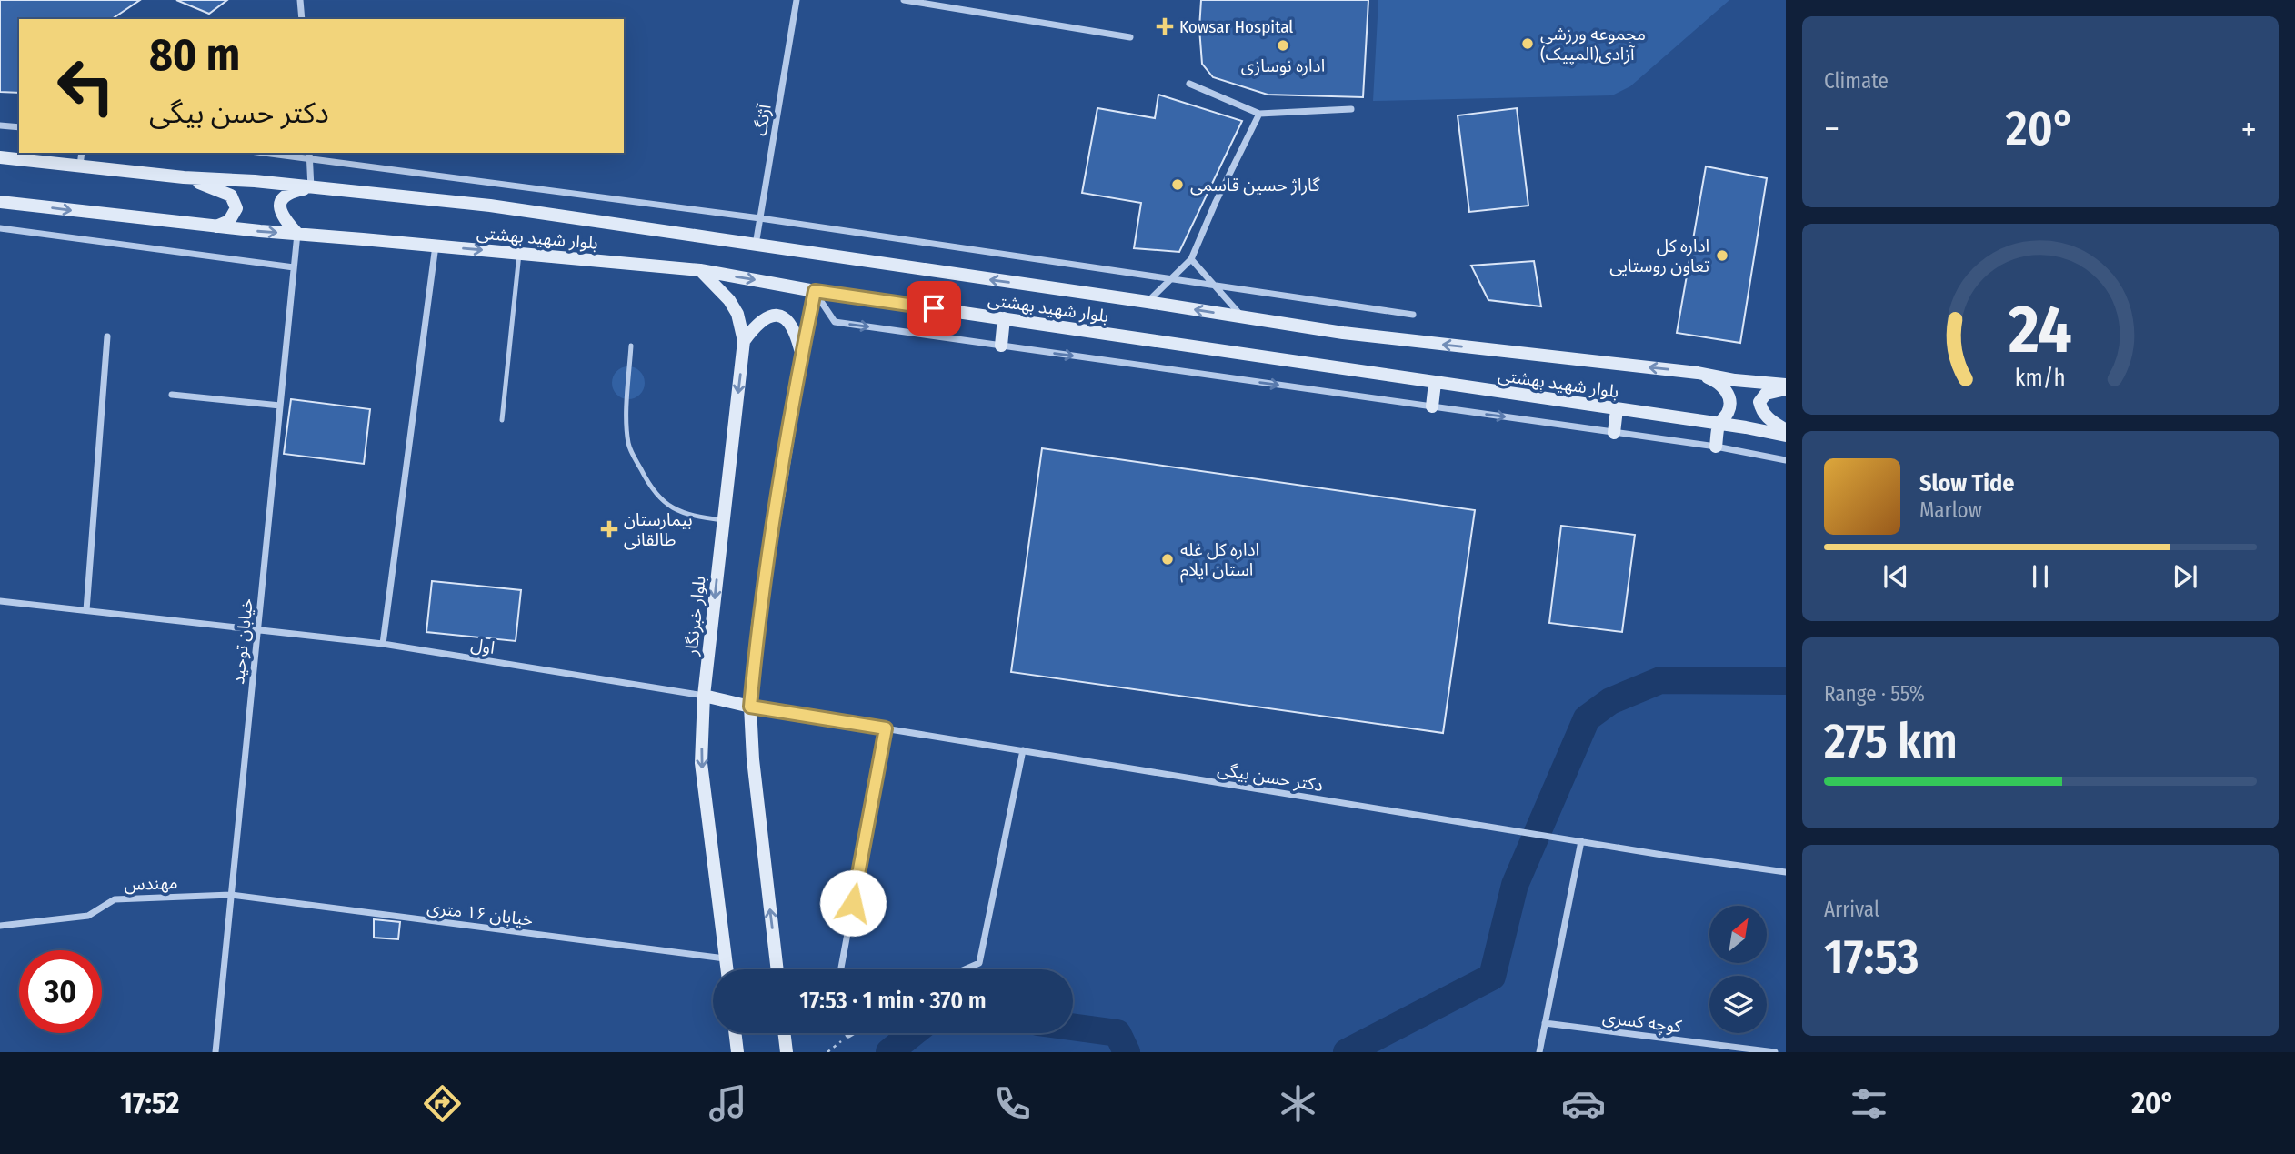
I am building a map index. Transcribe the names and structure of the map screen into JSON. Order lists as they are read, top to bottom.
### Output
{
  "streets": {
    "main road": ["بلوار شهید بهشتی", "بلوار خبرنگار"],
    "street": [
      "آژنگ",
      "خیابان توحید",
      "اول",
      "دکتر حسن بیگی",
      "مهندس",
      "خیابان ۱۶ متری",
      "کوچه کسری"
    ]
  },
  "crossings": [
    ["آژنگ", "بلوار شهید بهشتی"],
    ["بلوار شهید بهشتی", "بلوار خبرنگار"],
    ["بلوار شهید بهشتی", "خیابان توحید"],
    ["بلوار خبرنگار", "اول"],
    ["بلوار خبرنگار", "خیابان ۱۶ متری"],
    ["خیابان توحید", "اول"],
    ["خیابان توحید", "مهندس"],
    ["خیابان توحید", "خیابان ۱۶ متری"],
    ["مهندس", "خیابان ۱۶ متری"]
  ],
  "places": {
    "health": ["Kowsar Hospital", "بیمارستان طالقانی"],
    "other": [
      "مجموعه ورزشی آزادی(المپیک)",
      "اداره نوسازی",
      "گاراژ حسین قاسمی",
      "اداره کل تعاون روستایی",
      "اداره کل غله استان ایلام"
    ]
  },
  "north": "top right",
  "page": {
    "tile": [
      "Climate",
      ["Range · 55%", "275 km"],
      ["Arrival", "17:53"]
    ],
    "turn": ["80 m", "دکتر حسن بیگی"],
    "heat": ["−", "20°", "+"],
    "song": ["Slow Tide", "Marlow"],
    "limit": "30",
    "trip": "17:53 · 1 min · 370 m",
    "tabs": ["17:52", "20°"],
    "gauge": ["24", "km/h"]
  }
}
